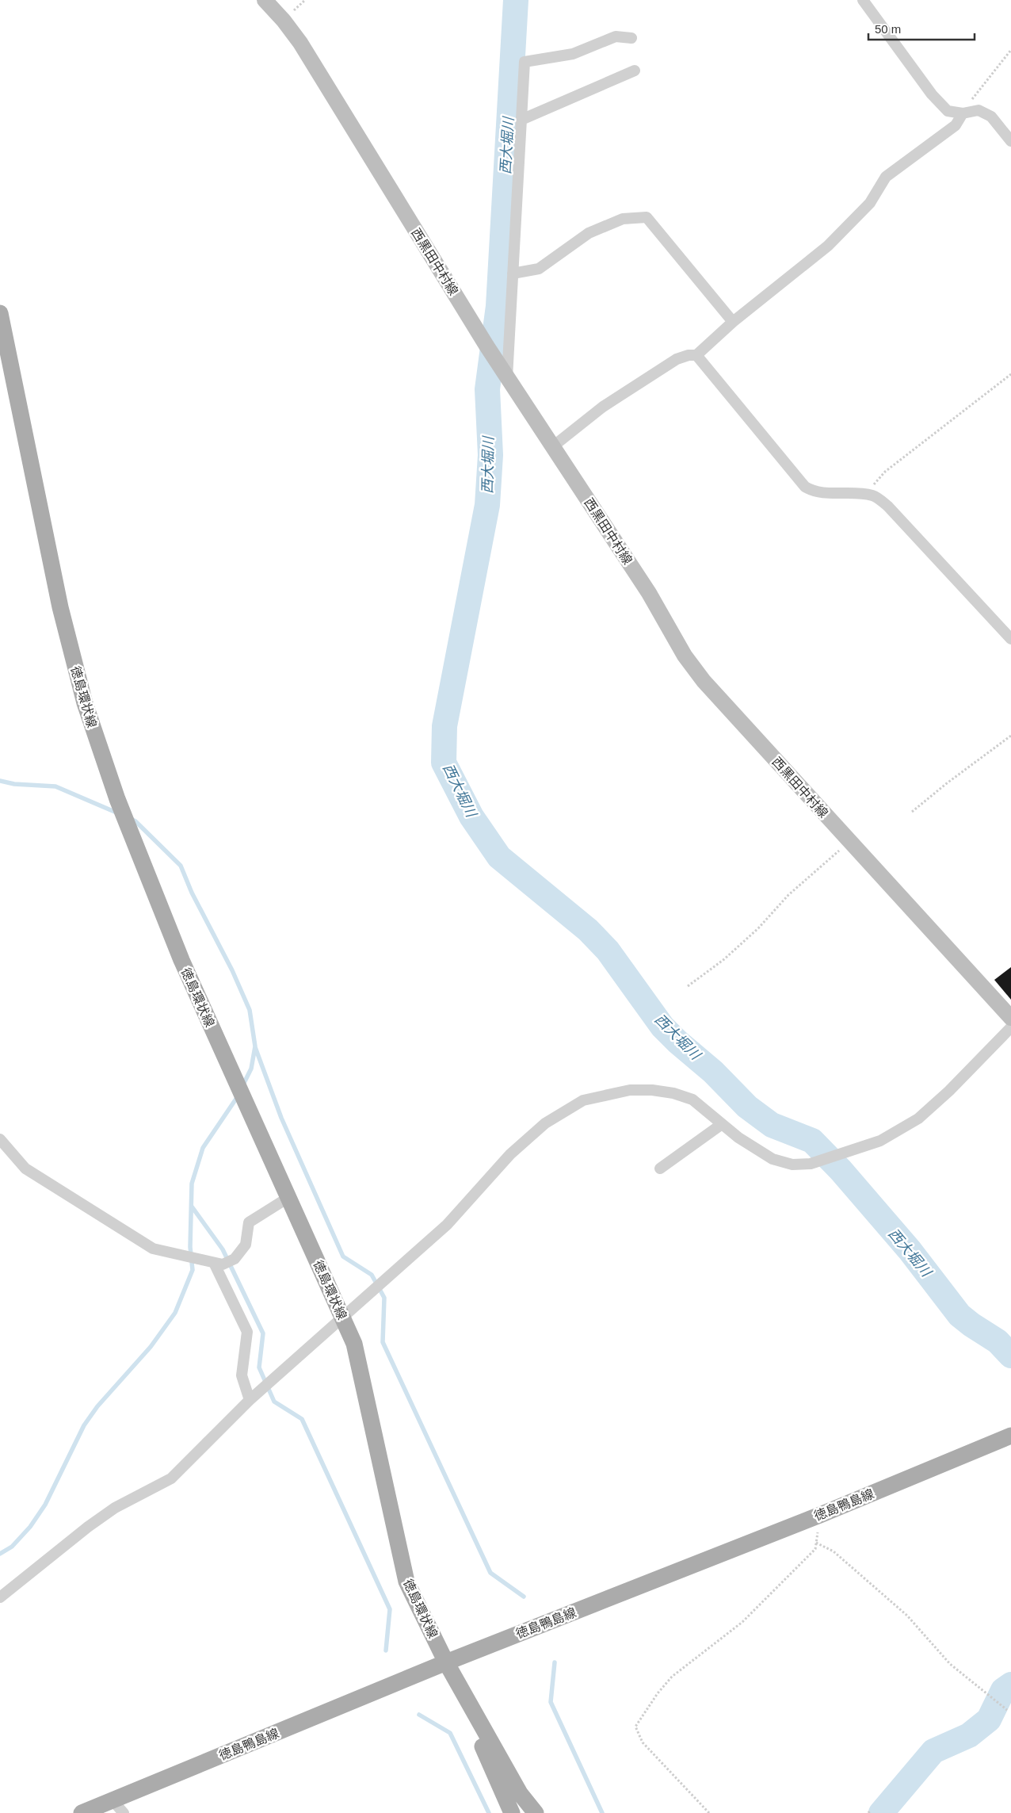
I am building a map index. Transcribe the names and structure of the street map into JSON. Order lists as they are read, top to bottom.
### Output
{
  "streets": {
    "main road": ["西黒田中村線", "徳島環状線", "徳島鴨島線"]
  },
  "crossings": [
    ["徳島環状線", "徳島鴨島線"]
  ],
  "water": ["西大堀川"],
  "scale_bar": "50 m"
}
